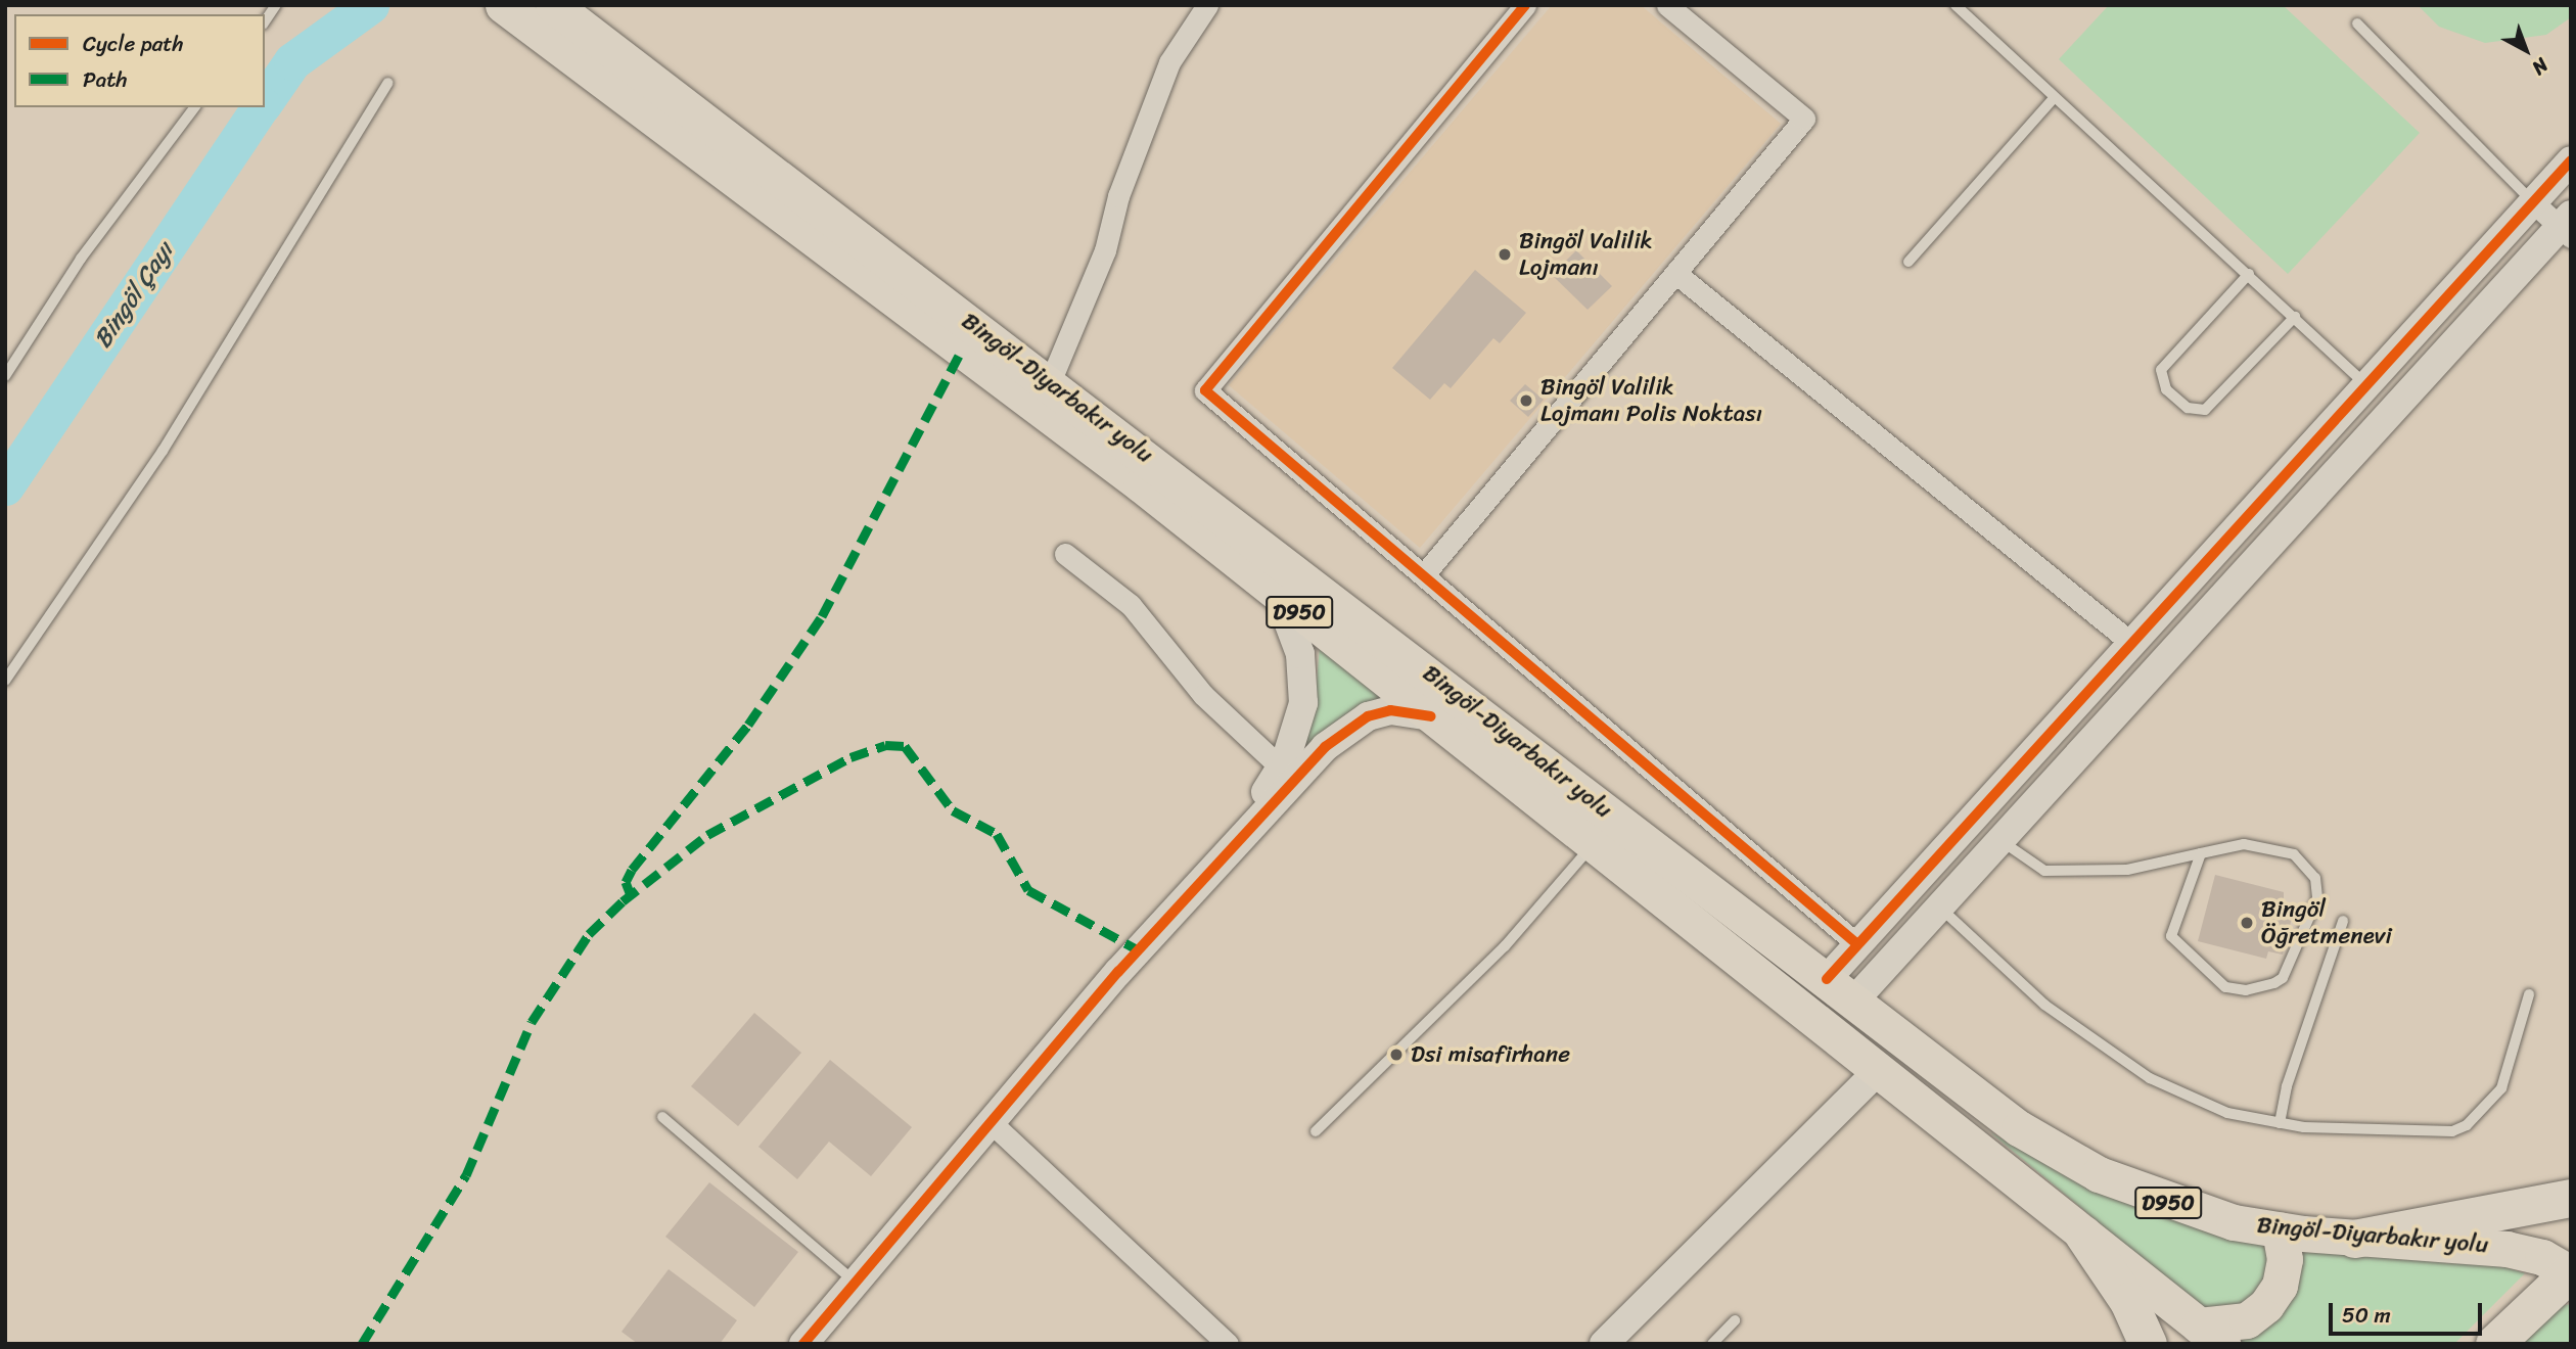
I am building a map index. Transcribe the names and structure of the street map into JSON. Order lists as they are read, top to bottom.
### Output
{
  "streets": {
    "highway": ["D950"],
    "main road": ["Bingöl-Diyarbakır yolu"]
  },
  "crossings": [
    ["Bingöl-Diyarbakır yolu", "D950"]
  ],
  "water": ["Bingöl Çayı"],
  "places": [
    "Bingöl Valilik Lojmanı",
    "Bingöl Valilik Lojmanı Polis Noktası",
    "Bingöl Öğretmenevi",
    "Dsi misafirhane"
  ],
  "legend": ["Cycle path", "Path"],
  "scale_bar": "50 m",
  "north": "bottom right"
}
